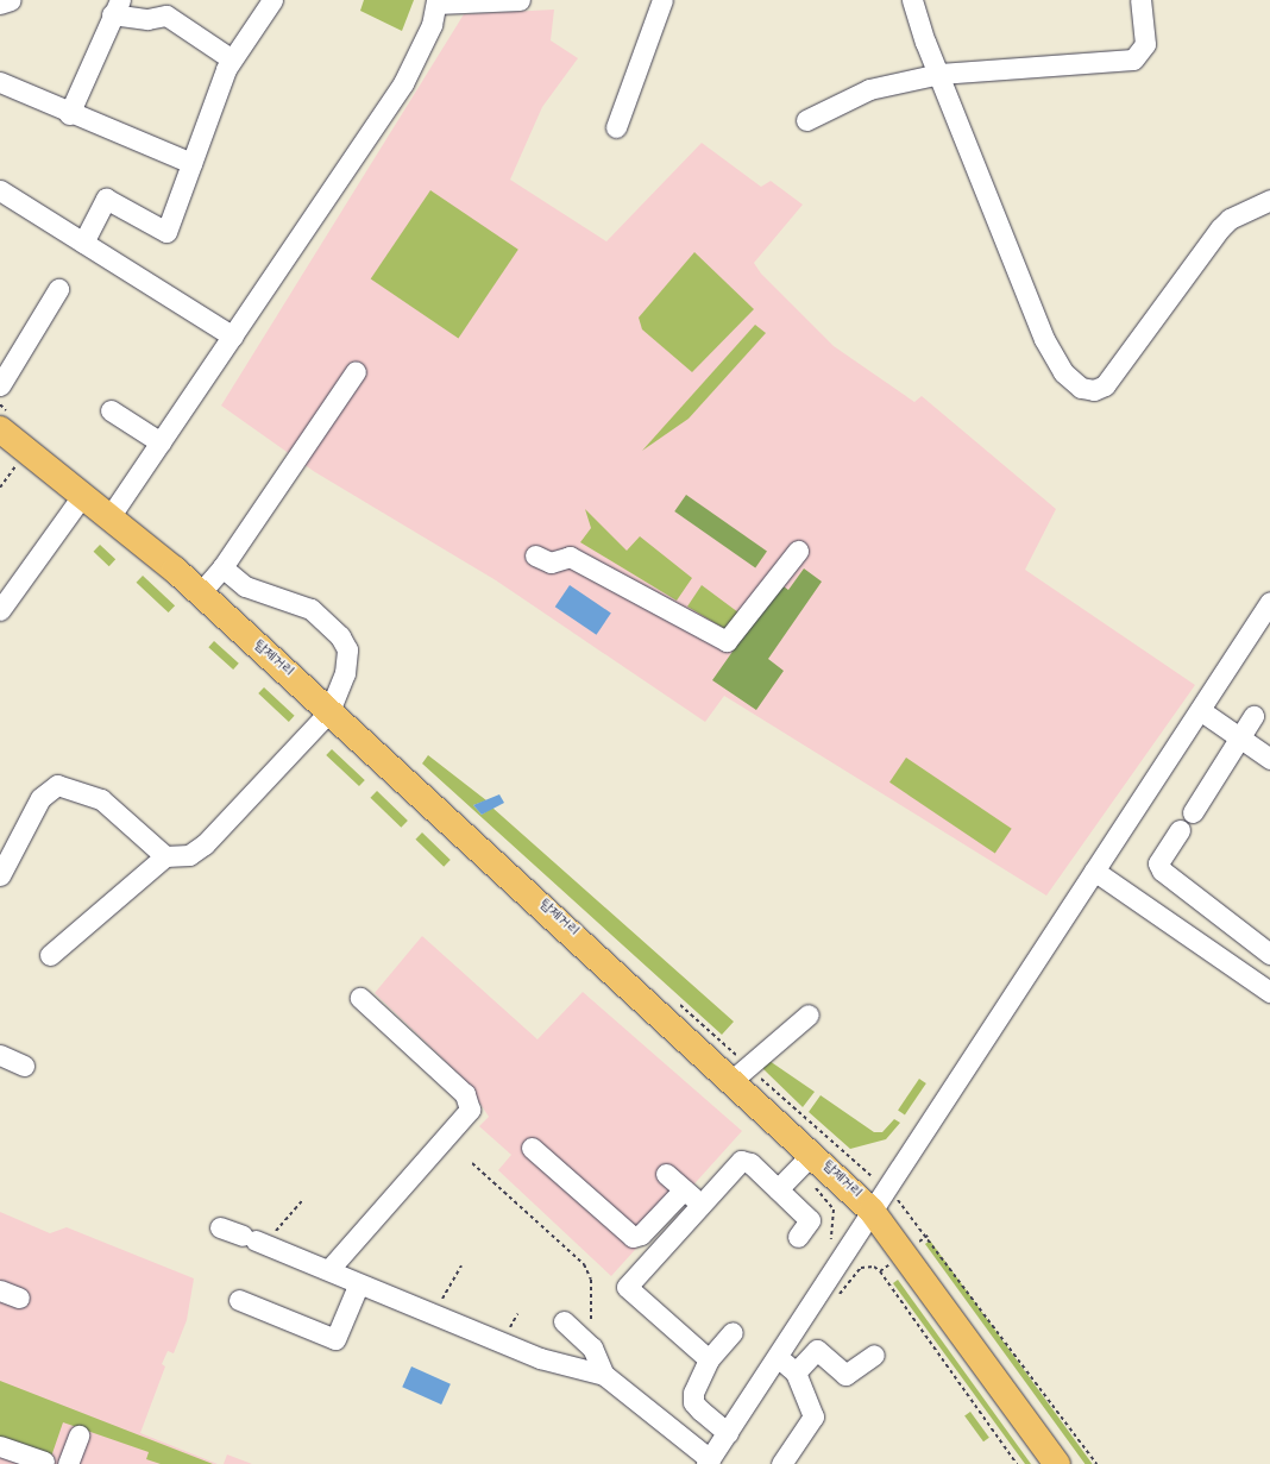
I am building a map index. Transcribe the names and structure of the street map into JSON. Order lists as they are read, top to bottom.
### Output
{
  "streets": {
    "main road": ["탑제거리"]
  }
}
